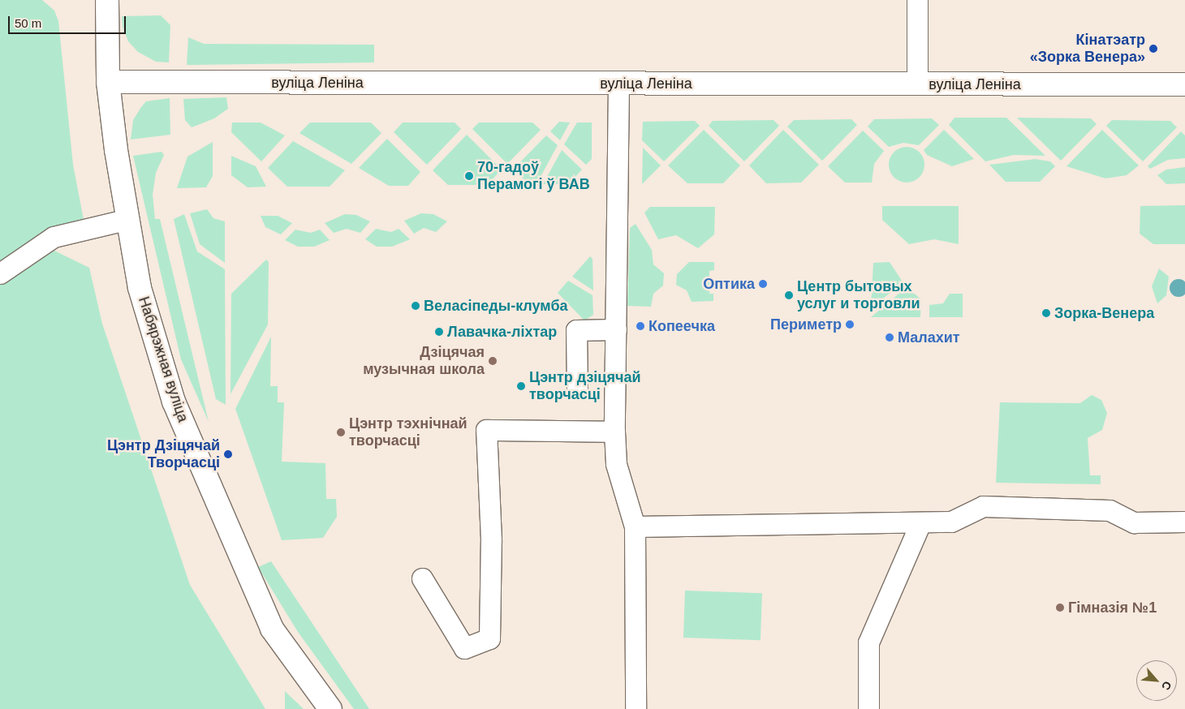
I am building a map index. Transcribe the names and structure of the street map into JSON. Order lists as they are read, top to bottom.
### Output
{
  "streets": {
    "main road": ["вуліца Леніна", "Набярэжная вуліца"]
  },
  "crossings": [
    ["вуліца Леніна", "Набярэжная вуліца"]
  ],
  "places": [
    "Кінатэатр «Зорка Венера»",
    "70-гадоў Перамогі ў ВАВ",
    "Оптика",
    "Центр бытовых услуг и торговли",
    "Веласіпеды-клумба",
    "Зорка-Венера",
    "Периметр",
    "Копеечка",
    "Лавачка-ліхтар",
    "Малахит",
    "Дзіцячая музычная школа",
    "Цэнтр дзіцячай творчасці",
    "Цэнтр тэхнічнай творчасці",
    "Цэнтр Дзіцячай Творчасці",
    "Гімназія №1"
  ],
  "scale_bar": "50 m",
  "north": "bottom right"
}
